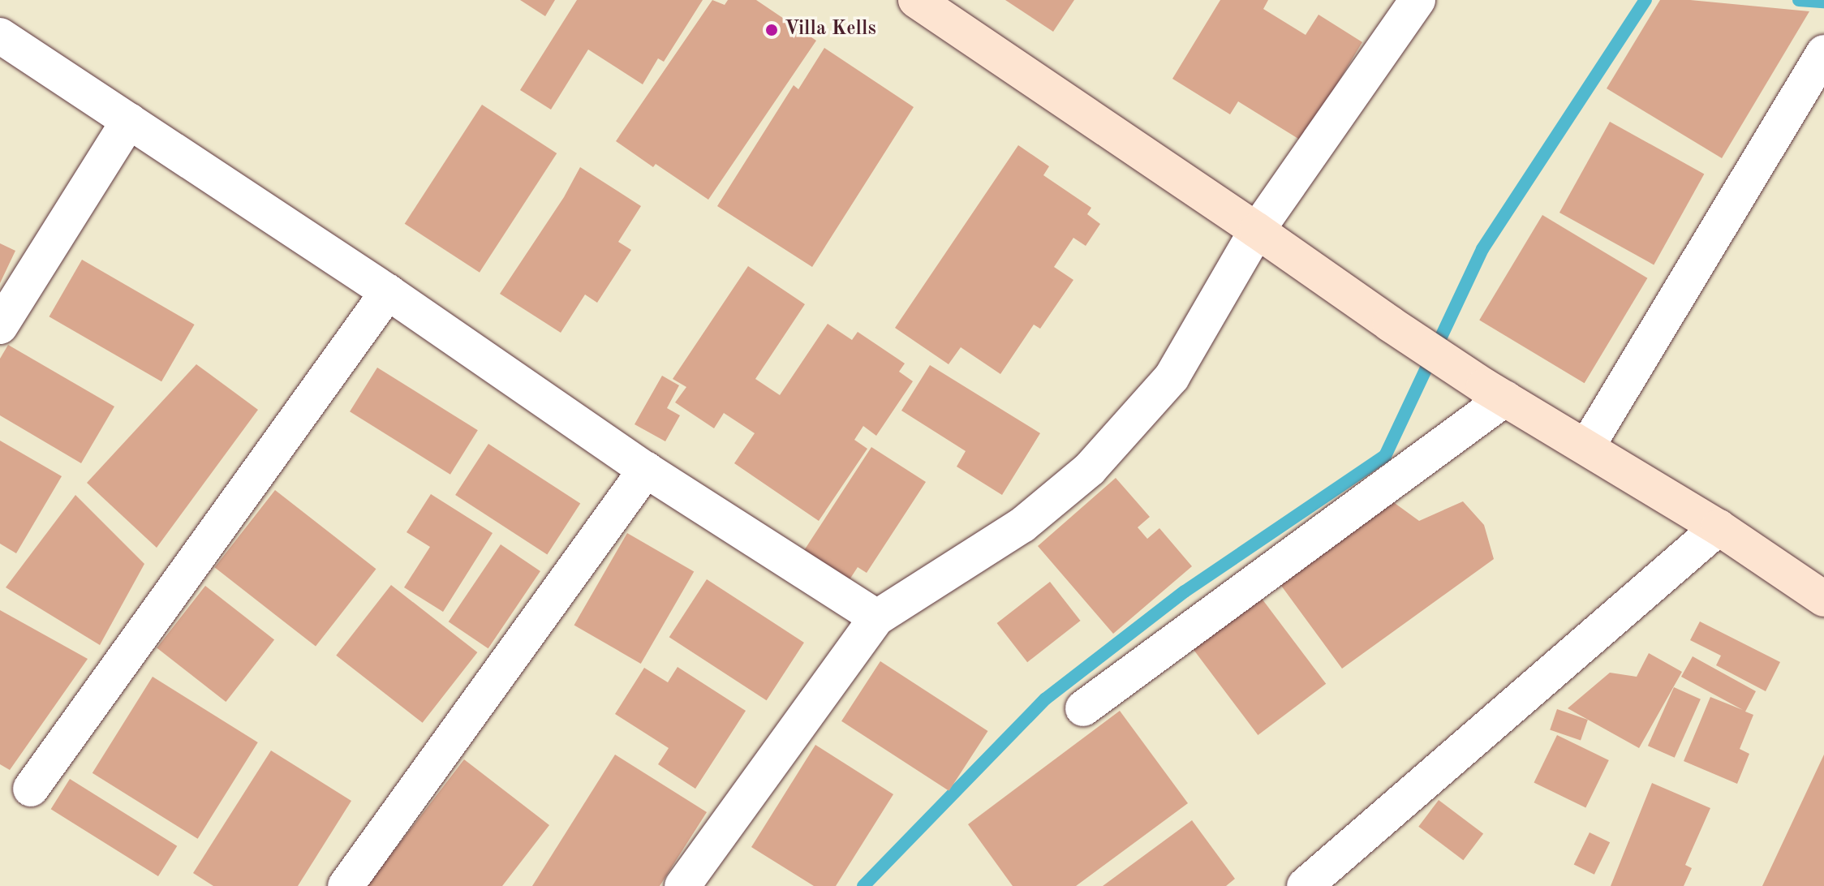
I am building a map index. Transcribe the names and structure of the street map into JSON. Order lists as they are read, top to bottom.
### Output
{
  "places": ["Villa Kells"]
}
